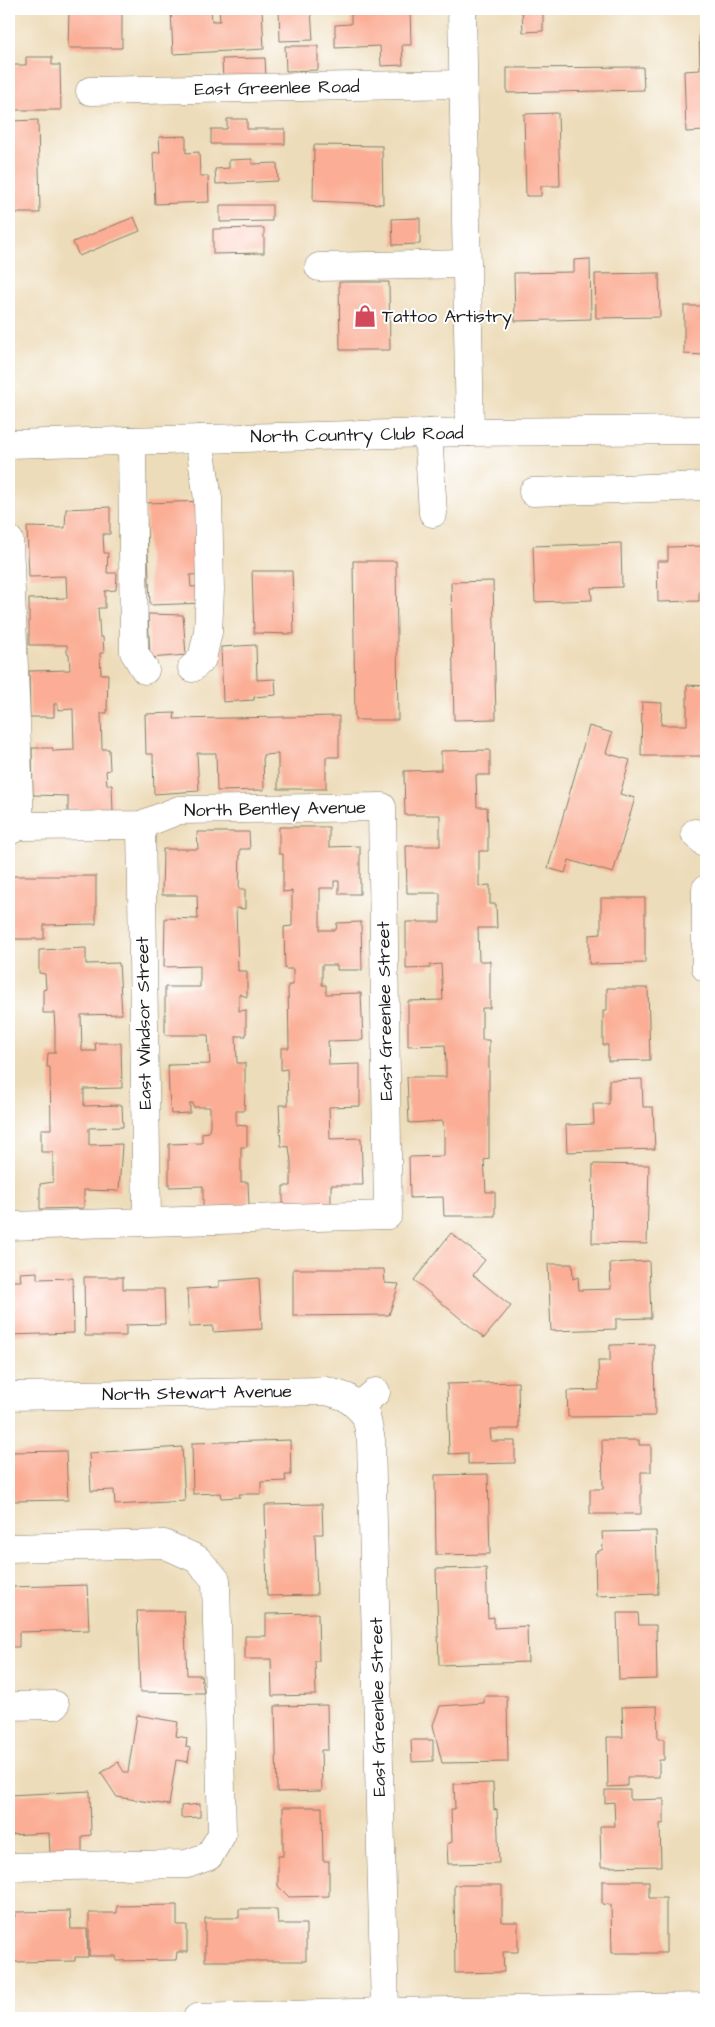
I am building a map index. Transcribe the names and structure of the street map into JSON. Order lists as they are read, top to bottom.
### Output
{
  "streets": {
    "street": [
      "East Greenlee Road",
      "North Country Club Road",
      "North Bentley Avenue",
      "East Greenlee Street",
      "East Windsor Street",
      "North Stewart Avenue"
    ]
  },
  "crossings": [
    ["North Bentley Avenue", "East Greenlee Street"],
    ["North Bentley Avenue", "East Windsor Street"],
    ["East Greenlee Street", "East Windsor Street"],
    ["East Greenlee Street", "North Stewart Avenue"]
  ],
  "places": {
    "shop": ["Tattoo Artistry"]
  }
}
